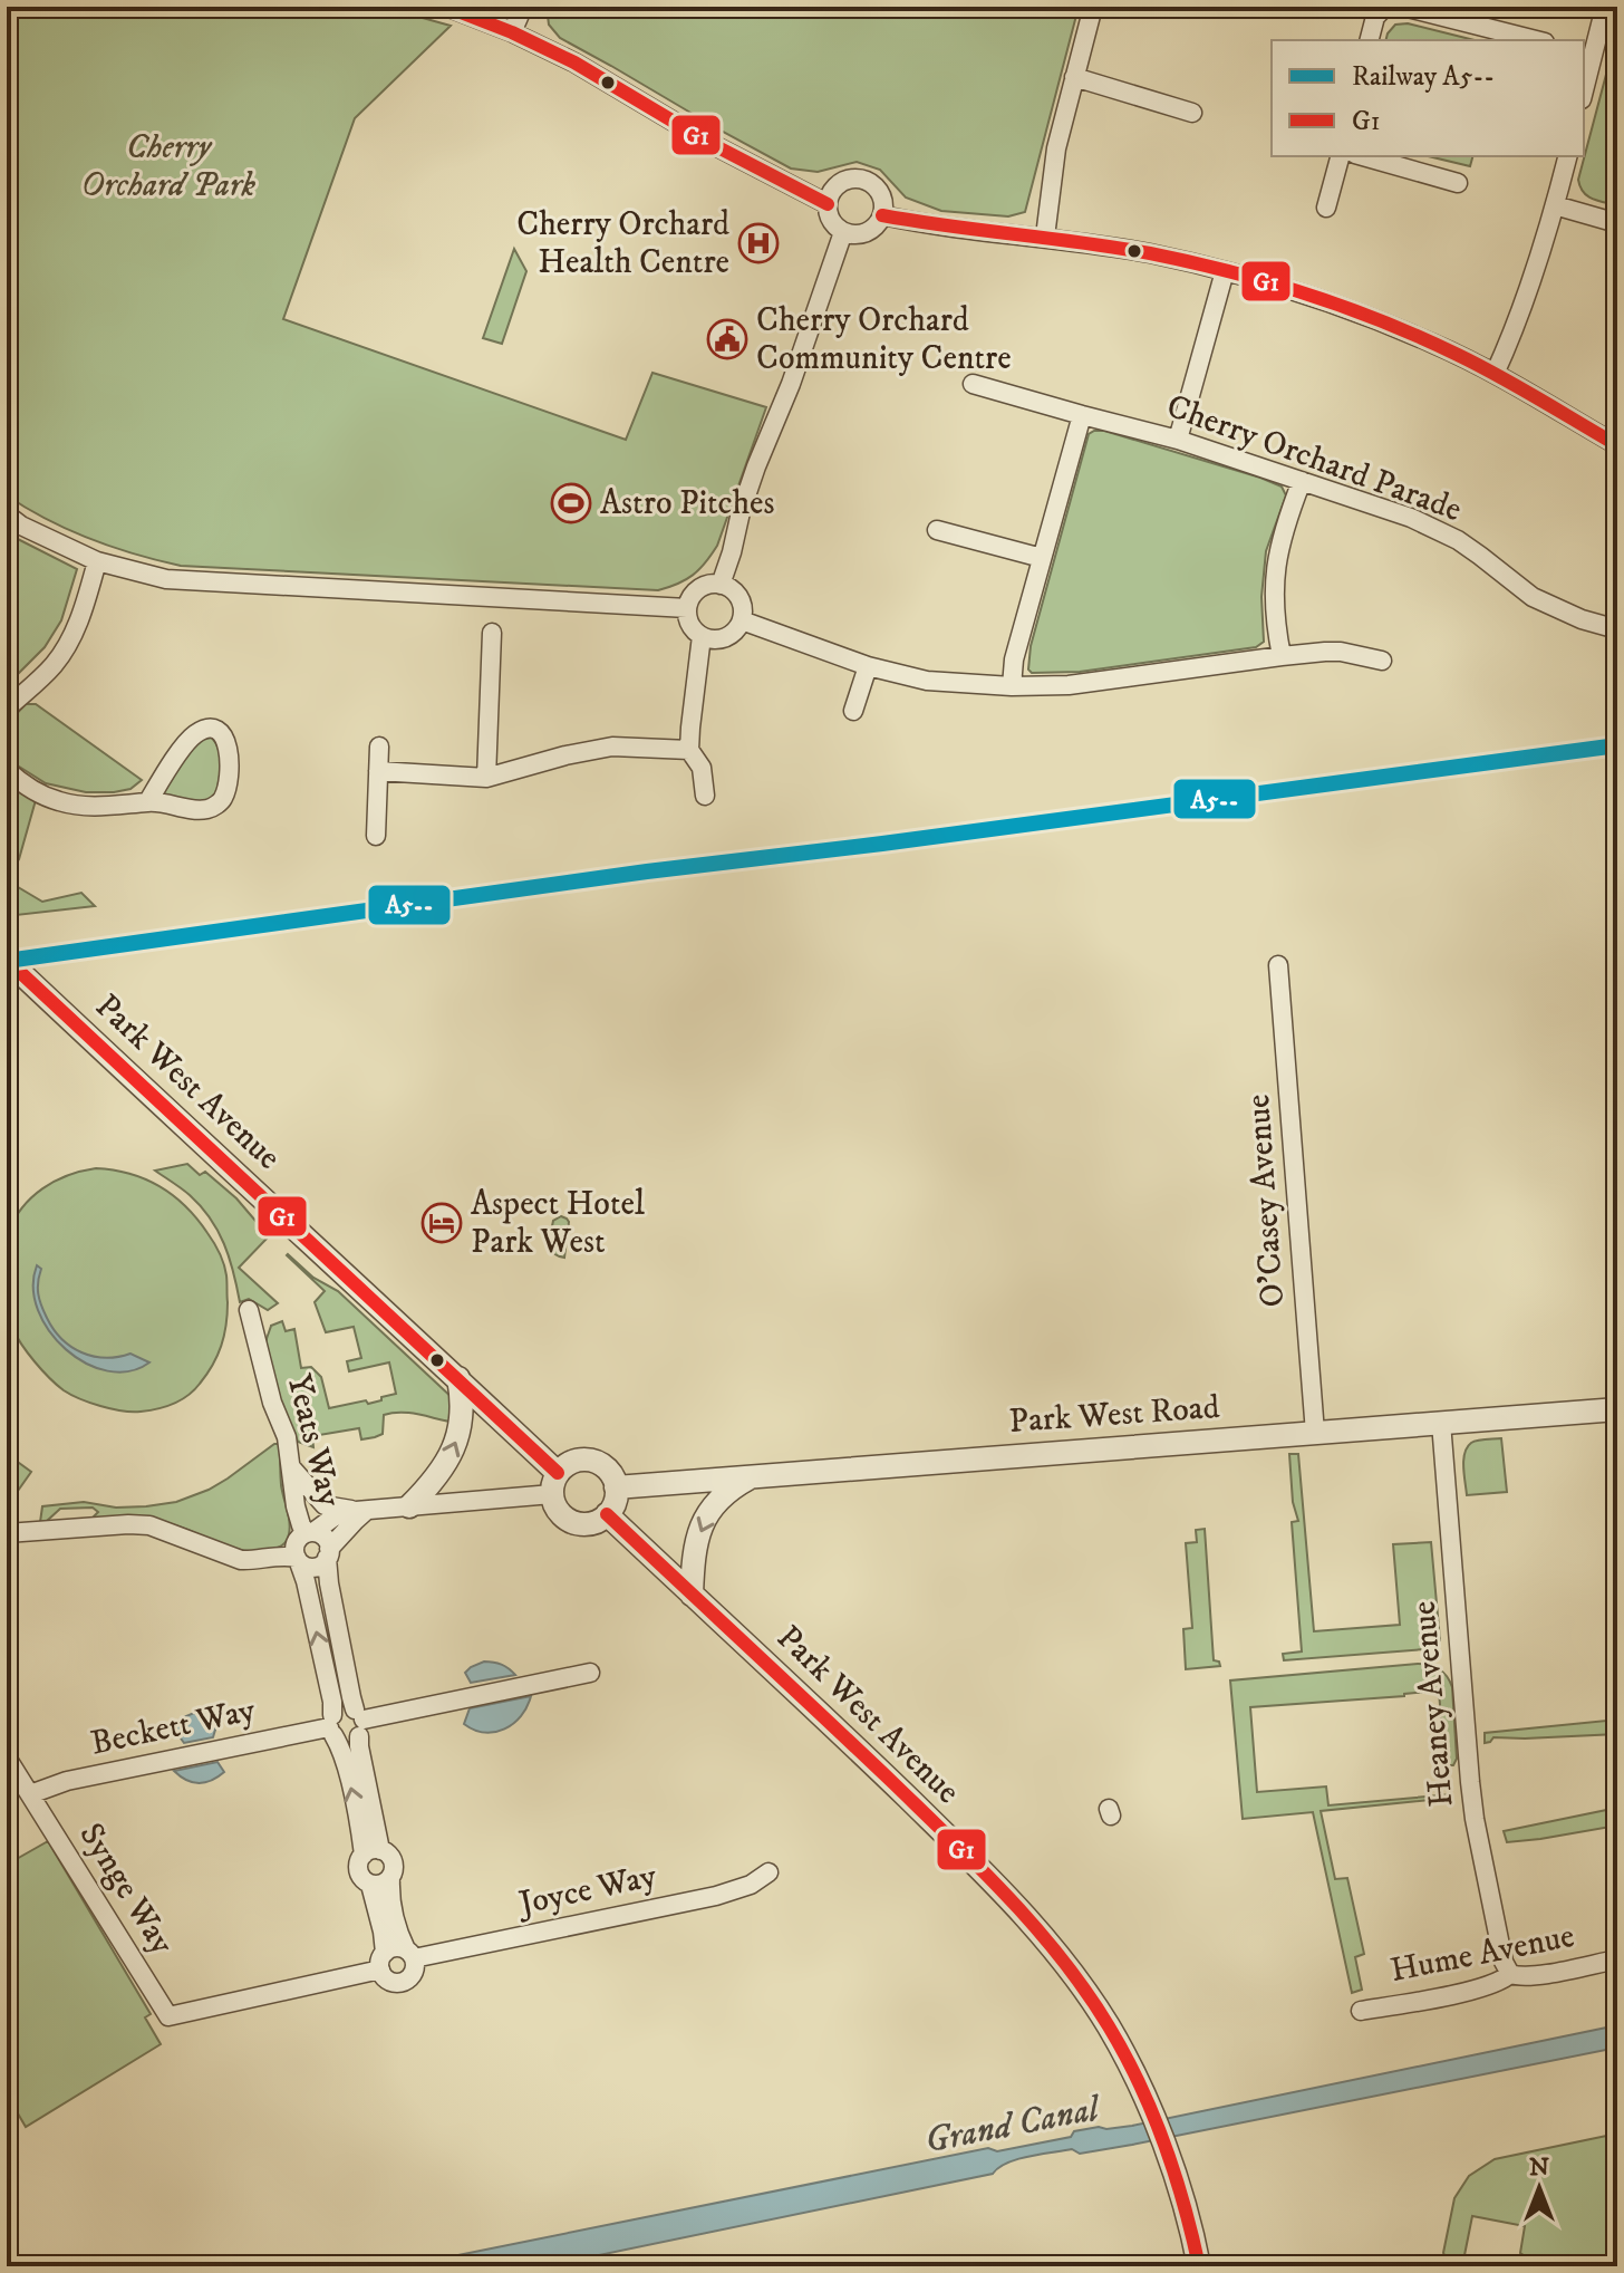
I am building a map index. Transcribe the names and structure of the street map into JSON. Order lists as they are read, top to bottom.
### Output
{
  "streets": {
    "street": [
      "Cherry Orchard Parade",
      "Park West Avenue",
      "O'Casey Avenue",
      "Park West Road",
      "Yeats Way",
      "Heaney Avenue",
      "Beckett Way",
      "Synge Way",
      "Joyce Way",
      "Hume Avenue"
    ]
  },
  "crossings": [
    ["Park West Avenue", "Park West Road"],
    ["O'Casey Avenue", "Park West Road"],
    ["Park West Road", "Heaney Avenue"],
    ["Heaney Avenue", "Hume Avenue"],
    ["Beckett Way", "Synge Way"],
    ["Synge Way", "Joyce Way"]
  ],
  "water": ["Grand Canal"],
  "parks": ["Cherry Orchard Park"],
  "places": {
    "hospital": ["Cherry Orchard Health Centre"],
    "public building": ["Cherry Orchard Community Centre"],
    "sports": ["Astro Pitches"],
    "hotel": ["Aspect Hotel Park West"]
  },
  "lines": ["transit line G1", "rail line A5--"],
  "legend": ["Railway A5--", "G1"],
  "north": "top"
}
